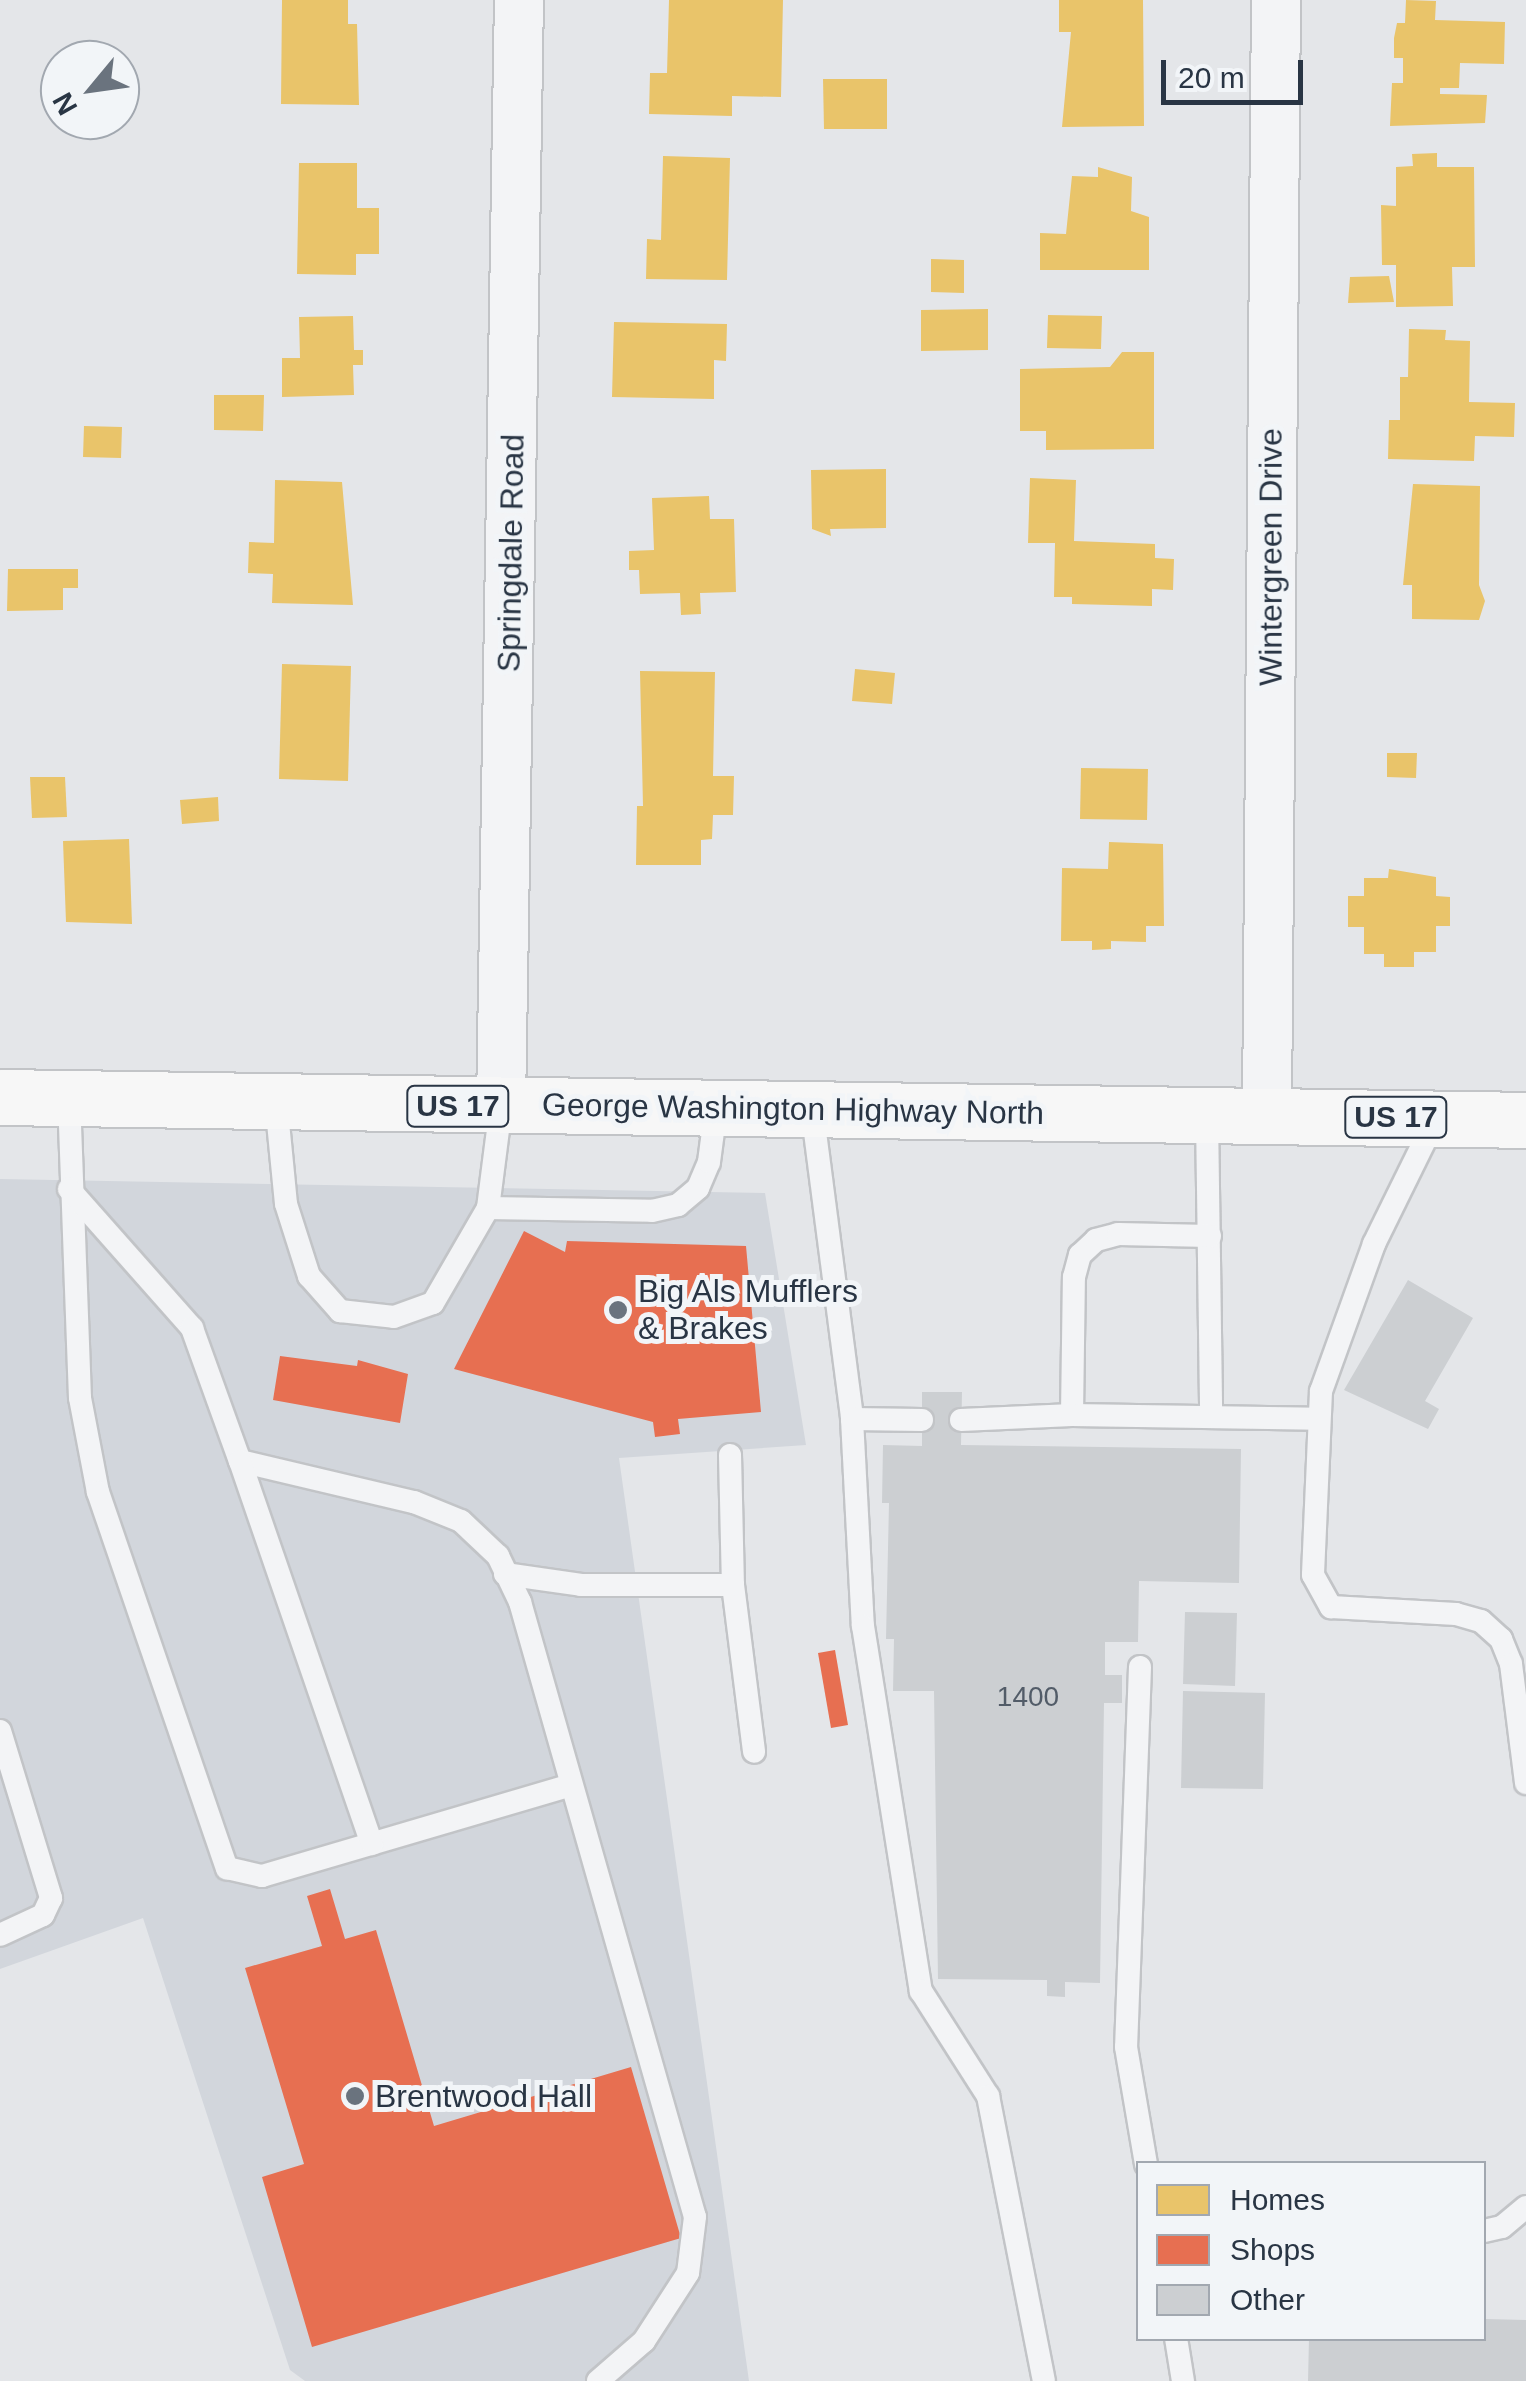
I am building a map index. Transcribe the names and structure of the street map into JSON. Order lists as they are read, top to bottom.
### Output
{
  "streets": {
    "main road": ["US 17", "George Washington Highway North"],
    "street": ["Springdale Road", "Wintergreen Drive"]
  },
  "crossings": [
    ["Springdale Road", "George Washington Highway North"],
    ["Wintergreen Drive", "George Washington Highway North"]
  ],
  "places": ["Big Als Mufflers & Brakes", "Brentwood Hall"],
  "house_numbers": ["1400"],
  "legend": ["Homes", "Shops", "Other"],
  "scale_bar": "20 m",
  "north": "bottom left"
}
